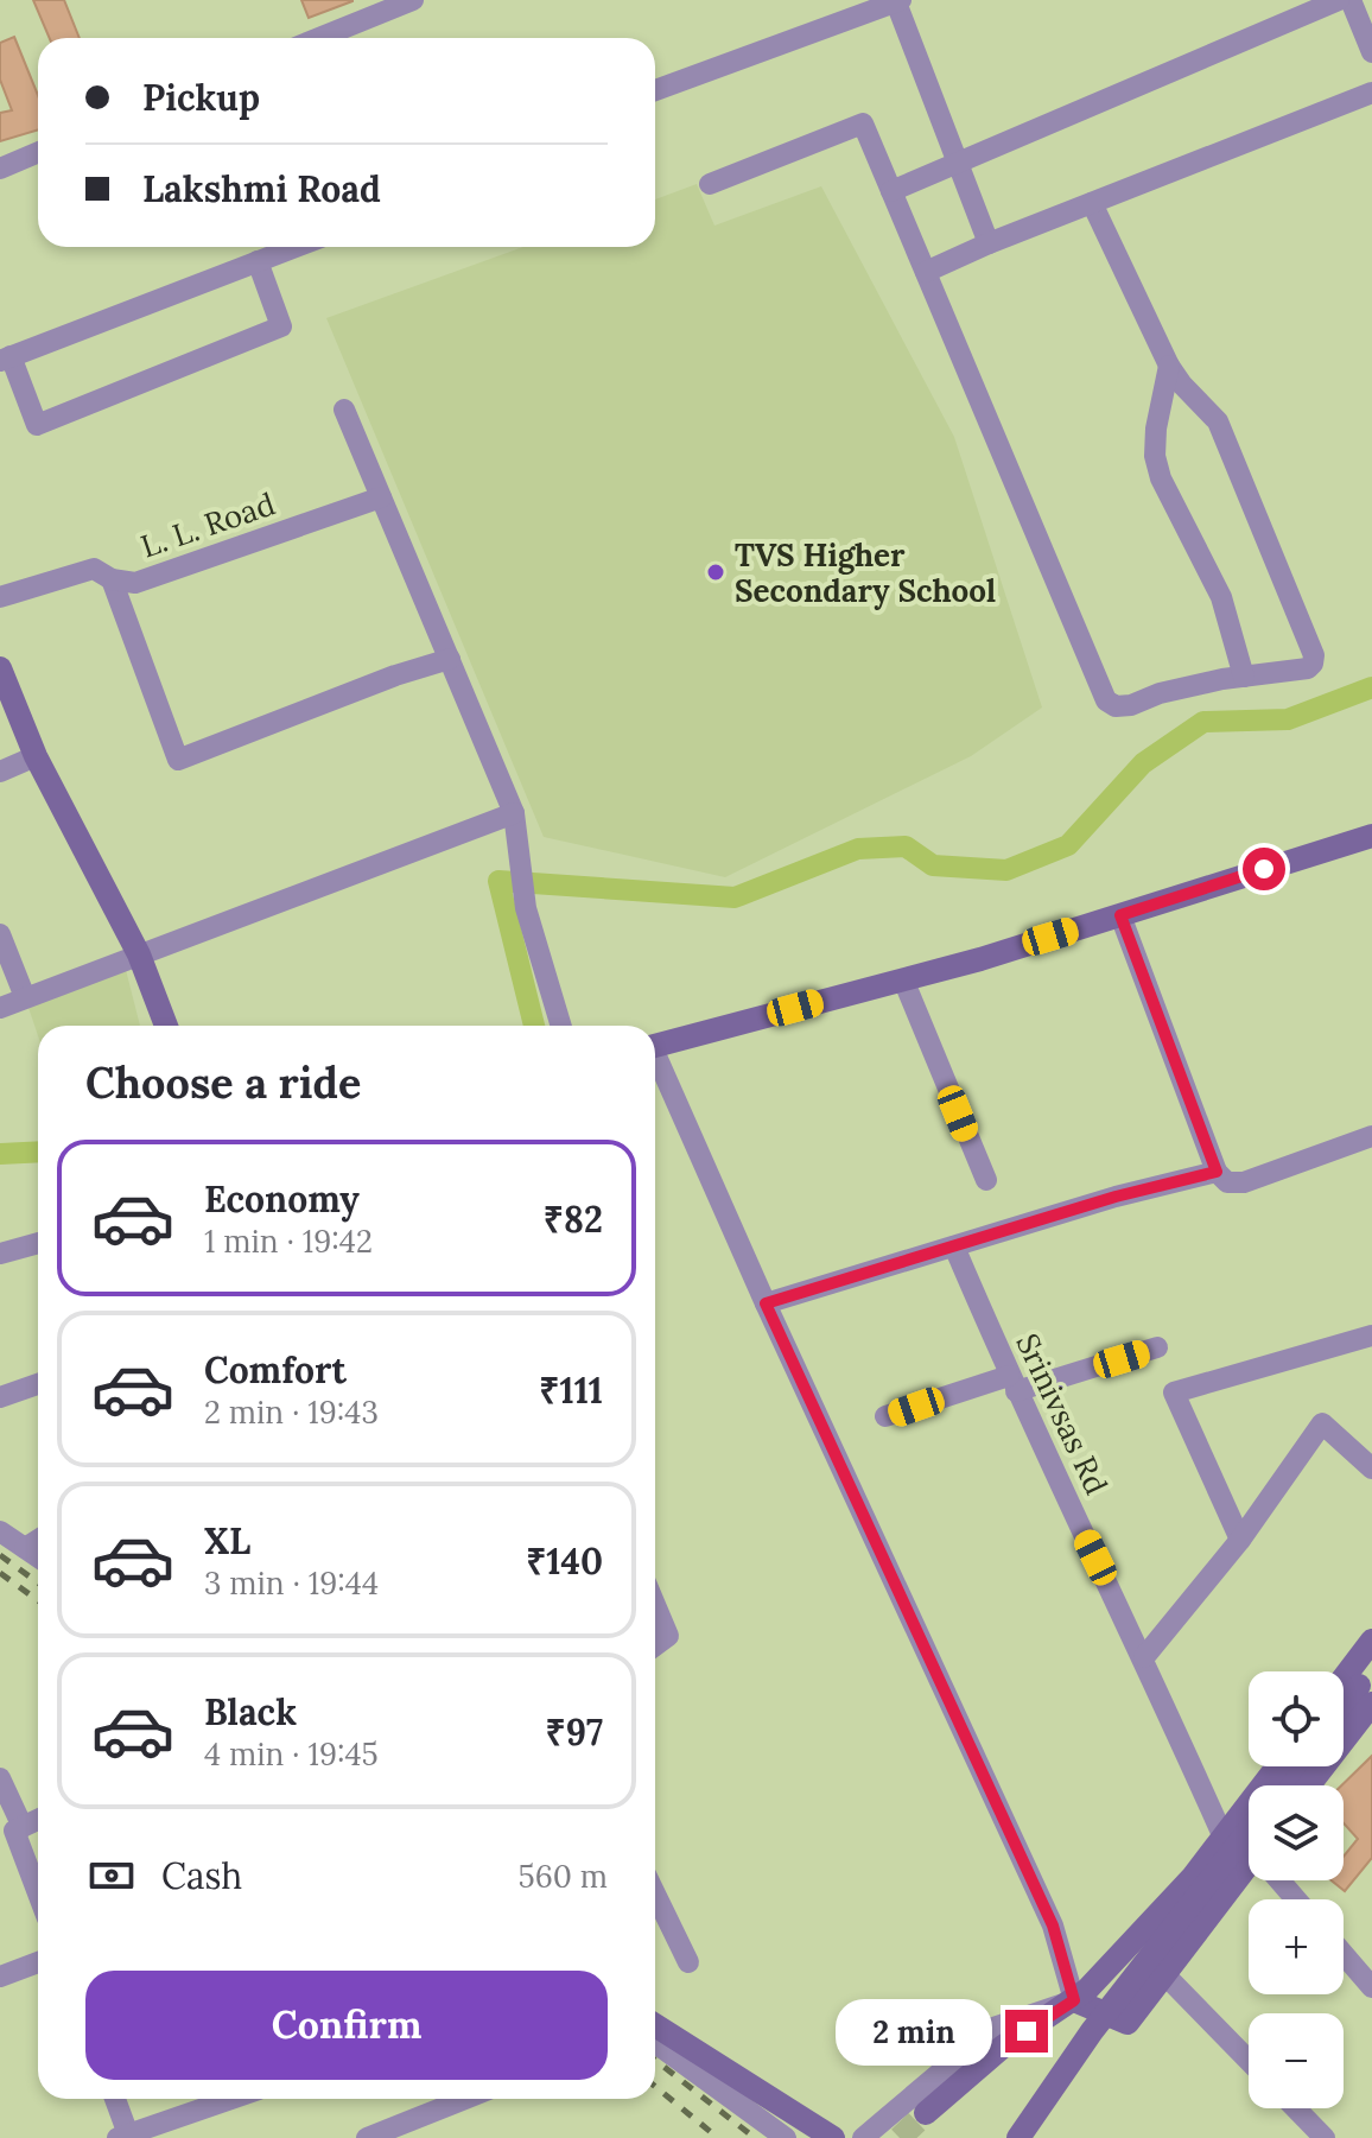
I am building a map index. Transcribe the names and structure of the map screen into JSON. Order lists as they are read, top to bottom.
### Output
{
  "streets": {
    "street": ["L. L. Road", "Srinivsas Rd"]
  },
  "places": ["TVS Higher Secondary School"],
  "page": {
    "banner": ["Pickup", "Lakshmi Road"],
    "heading": "Choose a ride",
    "list": [
      {
        "name": "Economy",
        "note": "1 min · 19:42",
        "value": "₹82"
      },
      {
        "name": "Comfort",
        "note": "2 min · 19:43",
        "value": "₹111"
      },
      {
        "name": "XL",
        "note": "3 min · 19:44",
        "value": "₹140"
      },
      {
        "name": "Black",
        "note": "4 min · 19:45",
        "value": "₹97"
      }
    ],
    "map_buttons": ["+", "−"],
    "pay": ["Cash", "560 m"],
    "buttons": "Confirm",
    "bubble": "2 min"
  }
}
